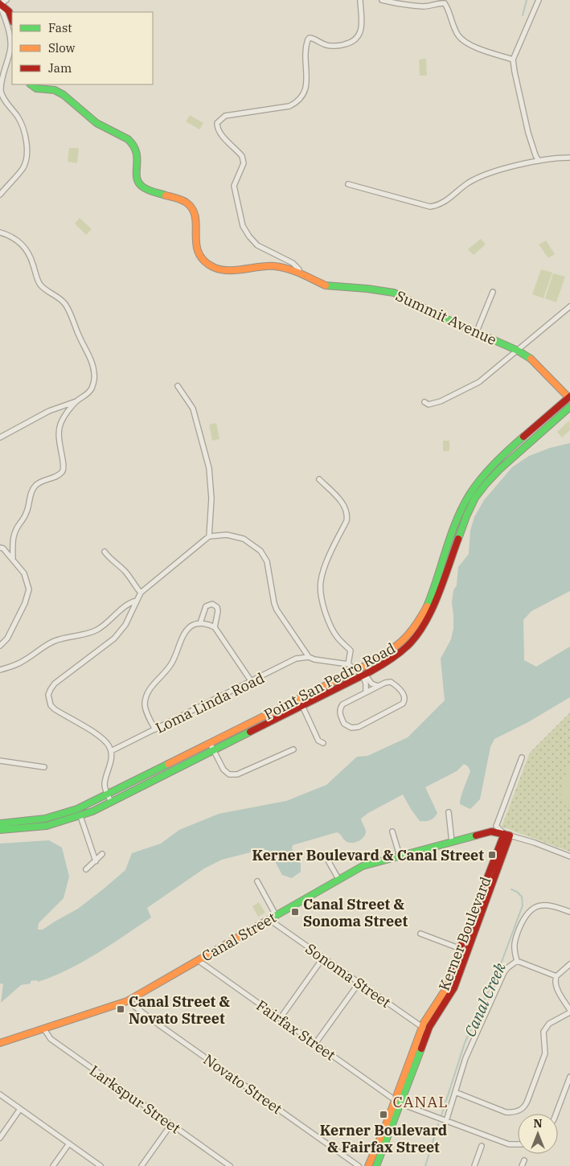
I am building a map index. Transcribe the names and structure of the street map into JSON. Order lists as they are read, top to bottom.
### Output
{
  "streets": {
    "street": [
      "Summit Avenue",
      "Point San Pedro Road",
      "Loma Linda Road",
      "Kerner Boulevard",
      "Canal Street",
      "Sonoma Street",
      "Fairfax Street",
      "Novato Street",
      "Larkspur Street"
    ]
  },
  "crossings": [
    ["Summit Avenue", "Point San Pedro Road"],
    ["Kerner Boulevard", "Canal Street"],
    ["Kerner Boulevard", "Sonoma Street"],
    ["Kerner Boulevard", "Fairfax Street"],
    ["Canal Street", "Sonoma Street"],
    ["Canal Street", "Fairfax Street"],
    ["Canal Street", "Novato Street"],
    ["Canal Street", "Larkspur Street"]
  ],
  "districts": ["CANAL"],
  "water": ["Canal Creek"],
  "places": {
    "transit": [
      "Kerner Boulevard & Canal Street",
      "Canal Street & Sonoma Street",
      "Canal Street & Novato Street",
      "Kerner Boulevard & Fairfax Street"
    ]
  },
  "legend": ["Fast", "Slow", "Jam"],
  "north": "top"
}
